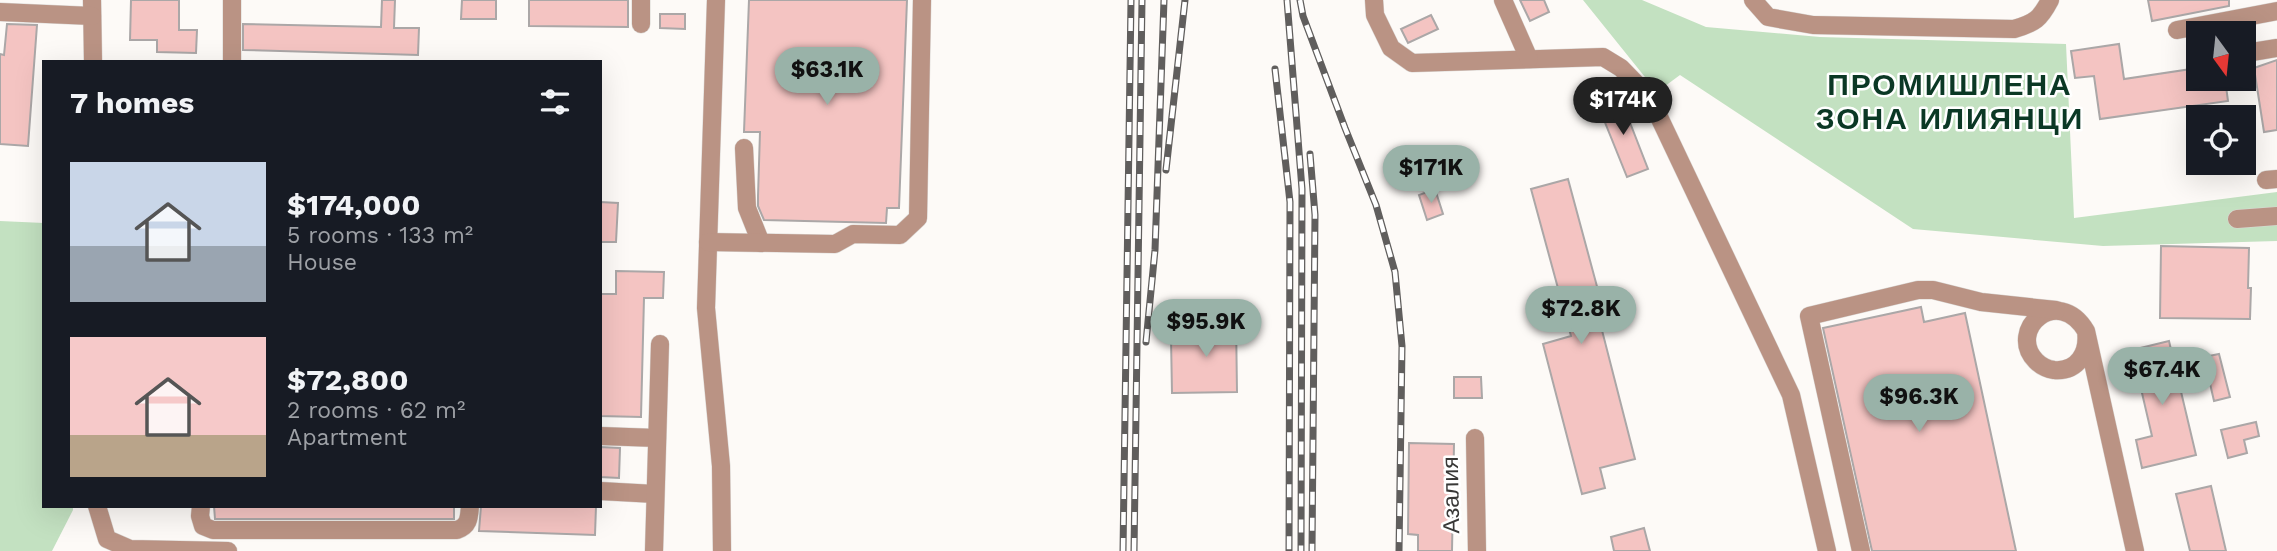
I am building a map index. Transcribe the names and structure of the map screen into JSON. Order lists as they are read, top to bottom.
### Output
{
  "streets": {
    "street": ["Азалия"]
  },
  "districts": ["ПРОМИШЛЕНА ЗОНА ИЛИЯНЦИ"],
  "north": "bottom",
  "page": {
    "price": [
      "$63.1K",
      "$174K",
      "$171K",
      "$72.8K",
      "$95.9K",
      "$67.4K",
      "$96.3K"
    ],
    "heading": "7 homes",
    "list": [
      {
        "name": "$174,000",
        "note": "5 rooms · 133 m² · House"
      },
      {
        "name": "$72,800",
        "note": "2 rooms · 62 m² · Apartment"
      }
    ]
  }
}
